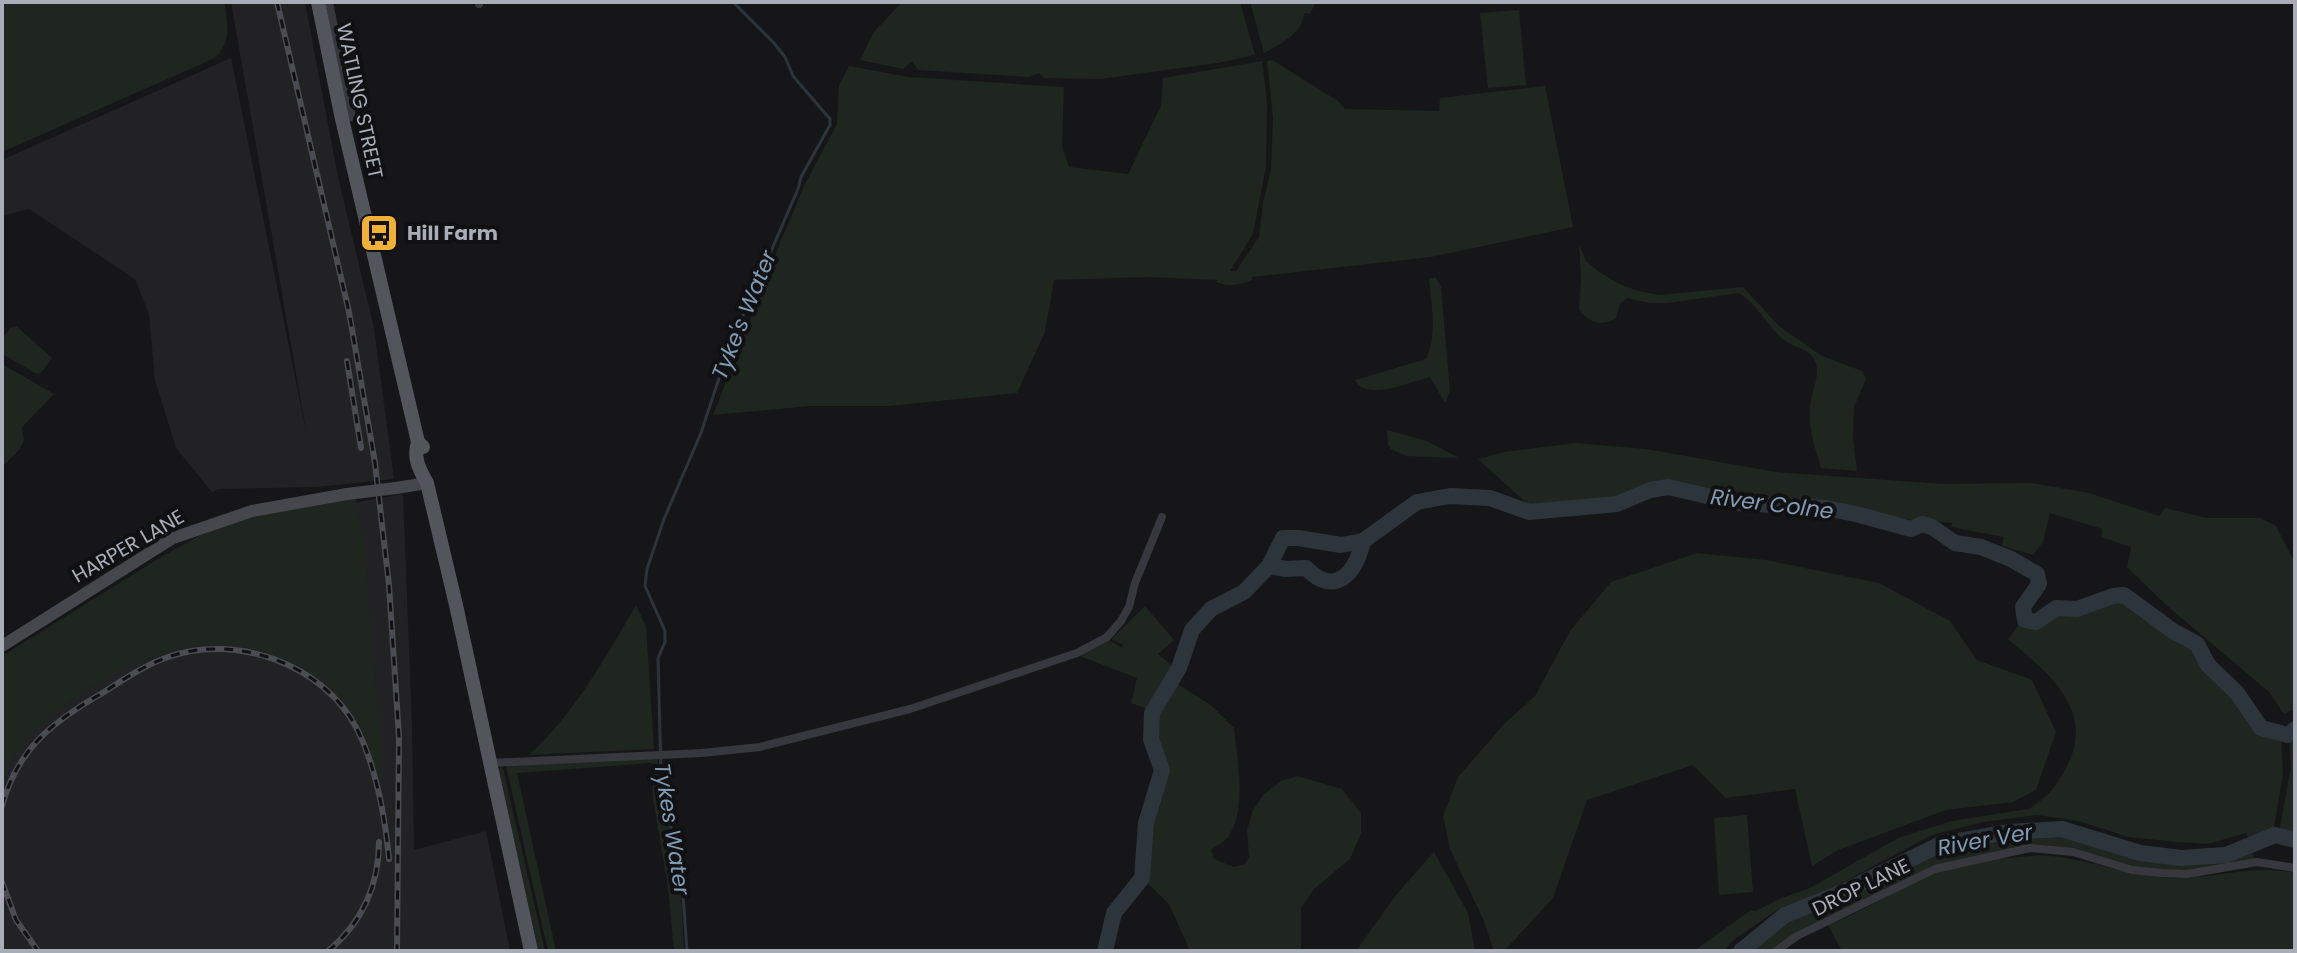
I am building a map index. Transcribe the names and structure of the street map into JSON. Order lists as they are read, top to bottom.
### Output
{
  "streets": {
    "main road": ["WATLING STREET", "HARPER LANE"],
    "street": ["DROP LANE"]
  },
  "crossings": [
    ["WATLING STREET", "HARPER LANE"]
  ],
  "water": [
    "Tyke's Water",
    "River Colne",
    "Tykes Water",
    "River Ver"
  ],
  "places": {
    "bus stop": ["Hill Farm"]
  }
}
